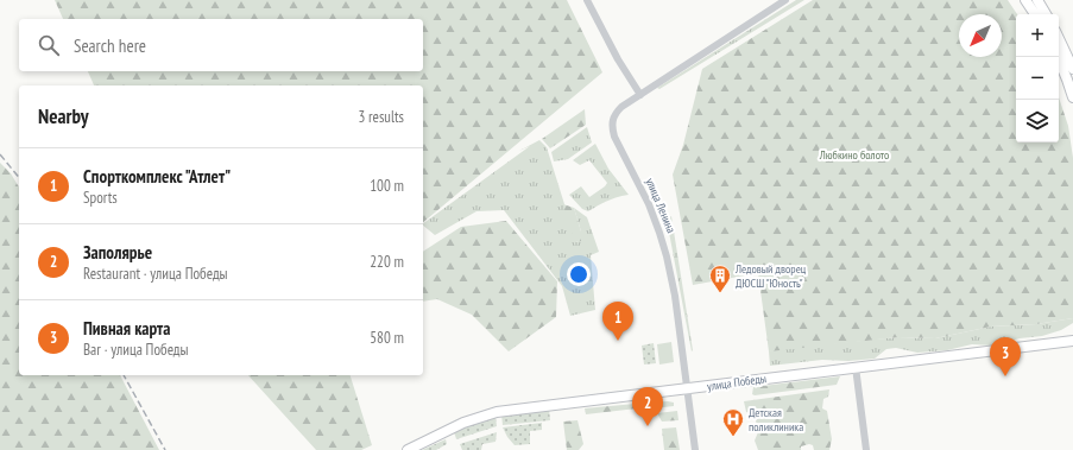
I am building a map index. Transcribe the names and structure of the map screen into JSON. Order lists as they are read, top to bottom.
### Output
{
  "streets": {
    "main road": ["улица Победы"],
    "street": ["улица Ленина"]
  },
  "crossings": [
    ["улица Ленина", "улица Победы"]
  ],
  "parks": ["Любкино болото"],
  "places": {
    "building": ["Ледовый дворец ДЮСШ \"Юность\""],
    "hospital": ["Детская поликлиника"]
  },
  "north": "bottom left",
  "page": {
    "map_buttons": ["+", "−"],
    "search": "Search here",
    "heading": ["Nearby", "3 results"],
    "list": [
      {
        "mark": "1",
        "name": "Спорткомплекс \"Атлет\"",
        "note": "Sports",
        "value": "100 m"
      },
      {
        "mark": "2",
        "name": "Заполярье",
        "note": "Restaurant · улица Победы",
        "value": "220 m"
      },
      {
        "mark": "3",
        "name": "Пивная карта",
        "note": "Bar · улица Победы",
        "value": "580 m"
      }
    ],
    "pins": ["1", "3", "2"]
  }
}
